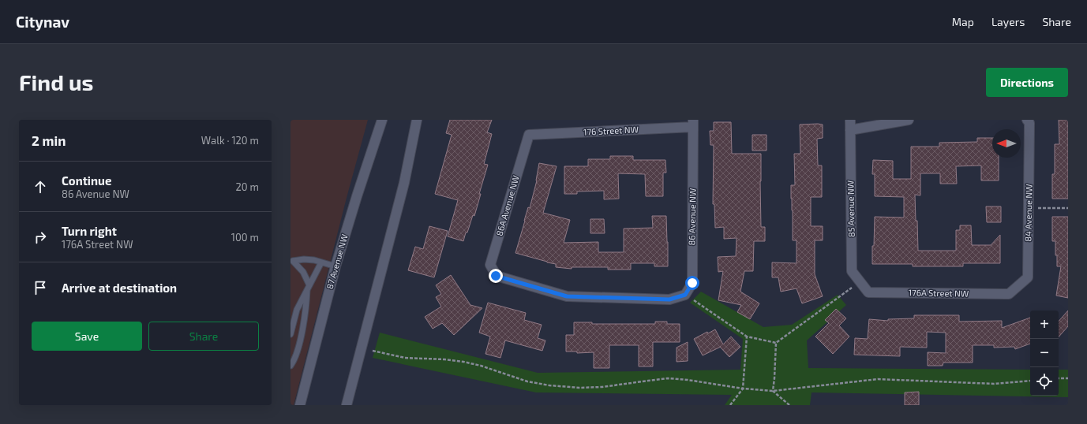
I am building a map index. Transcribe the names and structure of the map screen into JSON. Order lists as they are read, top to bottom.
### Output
{
  "streets": {
    "street": [
      "176 Street NW",
      "86A Avenue NW",
      "85 Avenue NW",
      "84 Avenue NW",
      "86 Avenue NW",
      "87 Avenue NW",
      "176A Street NW"
    ]
  },
  "crossings": [
    ["176 Street NW", "86A Avenue NW"],
    ["176 Street NW", "86 Avenue NW"],
    ["86A Avenue NW", "86 Avenue NW"],
    ["85 Avenue NW", "176A Street NW"],
    ["84 Avenue NW", "176A Street NW"]
  ],
  "north": "left",
  "page": {
    "header": "Citynav",
    "nav": ["Map", "Layers", "Share"],
    "buttons": [
      "Directions",
      ["Save", "Share"]
    ],
    "title": "Find us",
    "heading": ["2 min", "Walk · 120 m"],
    "list": [
      ["Continue", "86 Avenue NW", "20 m"],
      ["Turn right", "176A Street NW", "100 m"],
      "Arrive at destination"
    ],
    "map_buttons": ["+", "−"]
  }
}
